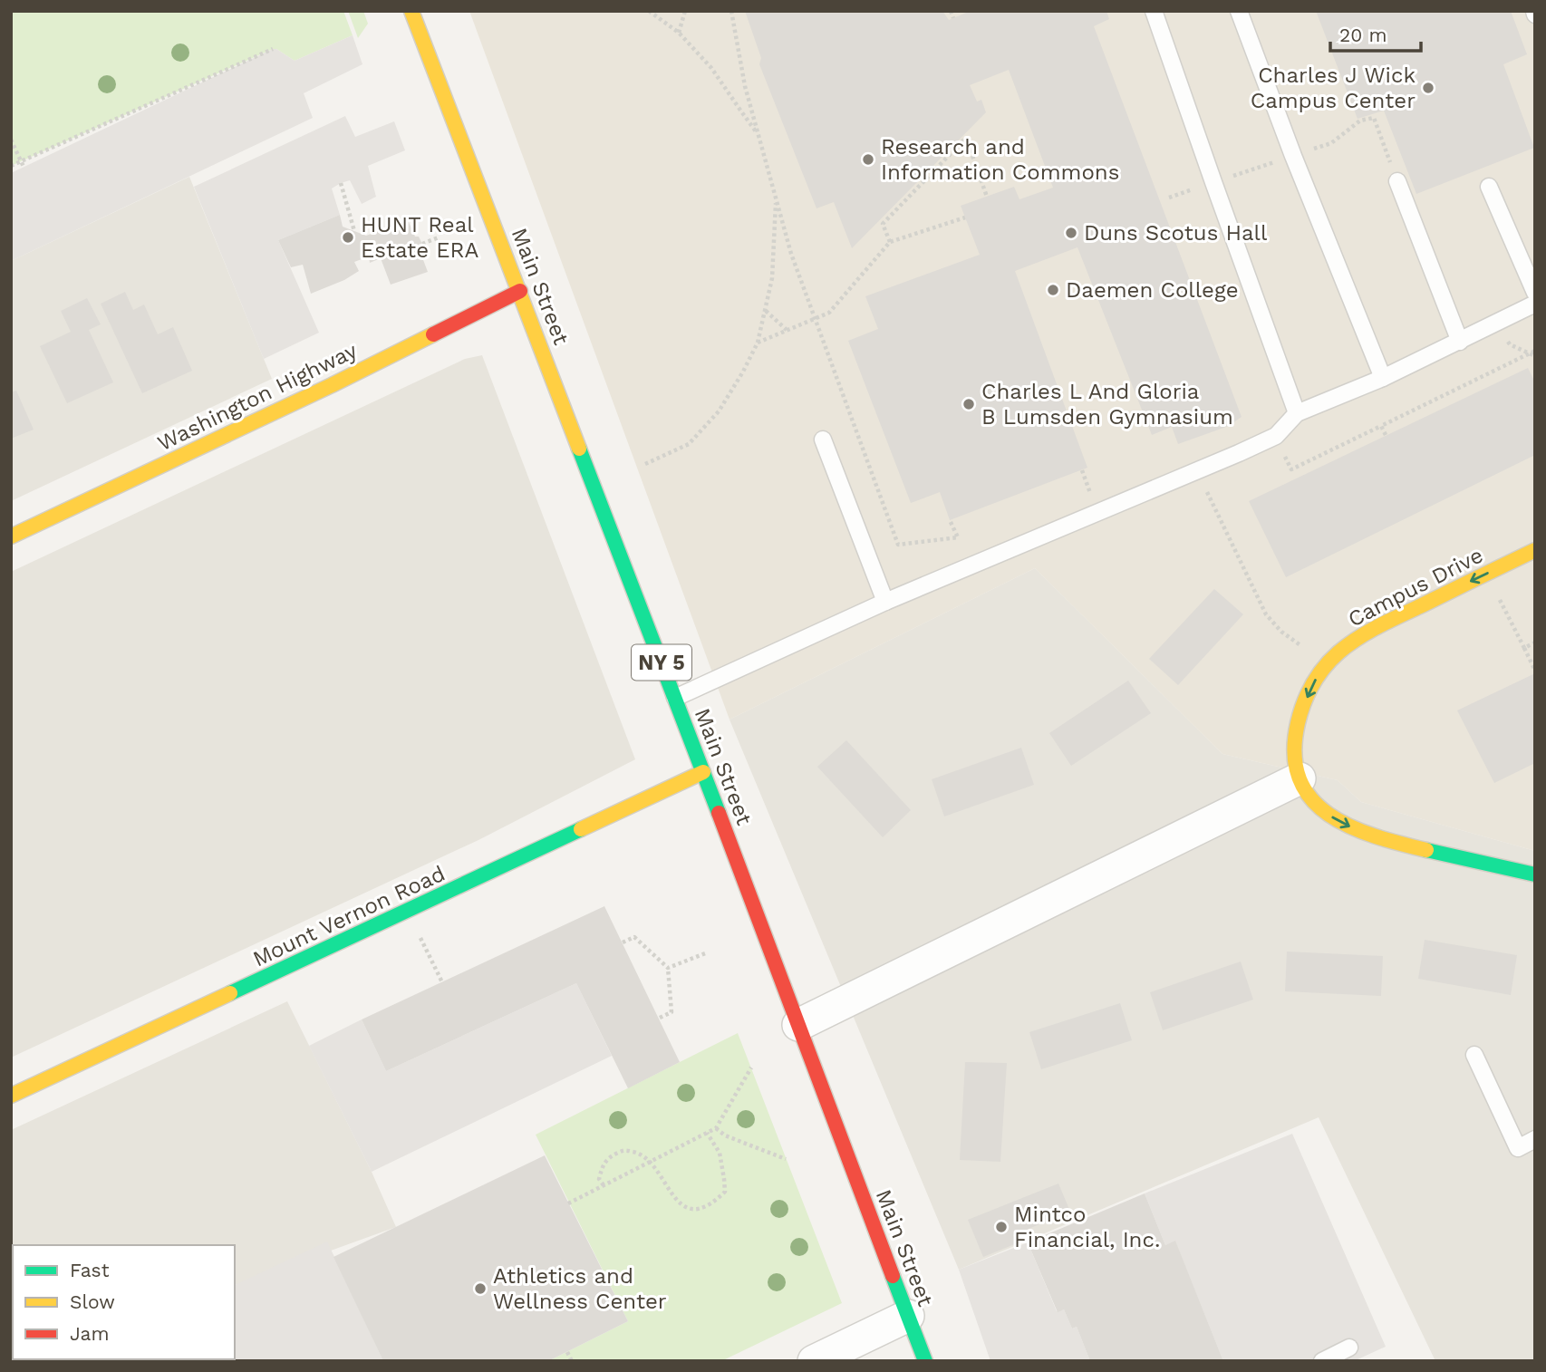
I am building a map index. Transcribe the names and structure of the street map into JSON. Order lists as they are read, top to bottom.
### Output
{
  "streets": {
    "street": [
      "Main Street",
      "Washington Highway",
      "Campus Drive",
      "NY 5",
      "Mount Vernon Road"
    ]
  },
  "crossings": [
    ["Main Street", "Washington Highway"],
    ["Main Street", "Mount Vernon Road"]
  ],
  "one_way": ["Campus Drive"],
  "places": [
    "Charles J Wick Campus Center",
    "Research and Information Commons",
    "Duns Scotus Hall",
    "HUNT Real Estate ERA",
    "Daemen College",
    "Charles L And Gloria B Lumsden Gymnasium",
    "Mintco Financial, Inc.",
    "Athletics and Wellness Center"
  ],
  "legend": ["Fast", "Slow", "Jam"],
  "scale_bar": "20 m"
}
